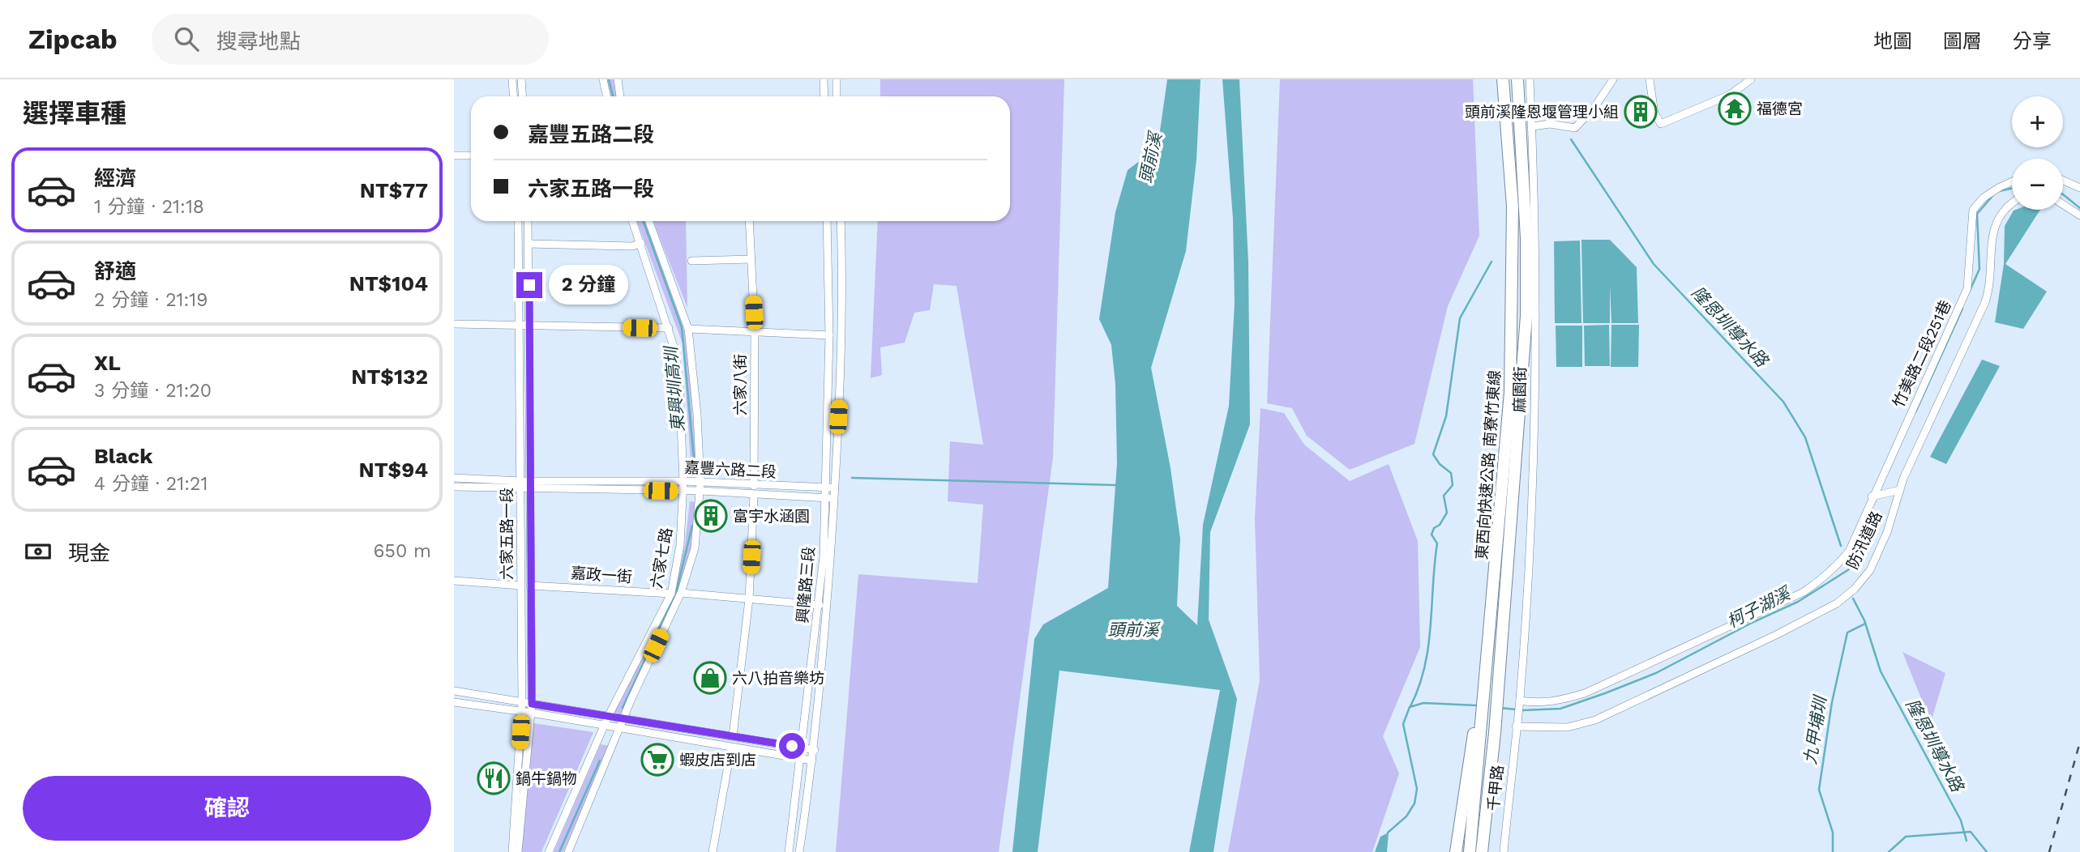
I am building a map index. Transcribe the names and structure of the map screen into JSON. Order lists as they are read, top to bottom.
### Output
{
  "streets": {
    "highway": ["東西向快速公路 南寮竹東線"],
    "street": [
      "竹美路二段251巷",
      "六家八街",
      "麻園街",
      "嘉豐六路二段",
      "六家五路一段",
      "防汛道路",
      "六家七路",
      "嘉政一街",
      "興隆路三段",
      "千甲路"
    ]
  },
  "crossings": [
    ["竹美路二段251巷", "麻園街"],
    ["六家八街", "嘉豐六路二段"],
    ["麻園街", "防汛道路"],
    ["麻園街", "千甲路"],
    ["嘉豐六路二段", "六家五路一段"],
    ["嘉豐六路二段", "六家七路"],
    ["嘉豐六路二段", "興隆路三段"],
    ["六家五路一段", "嘉政一街"],
    ["防汛道路", "千甲路"],
    ["六家七路", "嘉政一街"]
  ],
  "water": [
    "頭前溪",
    "隆恩圳導水路",
    "東興圳高圳",
    "柯子湖溪",
    "九甲埔圳"
  ],
  "places": {
    "temple": ["福德宮"],
    "building": ["頭前溪隆恩堰管理小組", "富宇水涵園"],
    "shop": ["六八拍音樂坊"],
    "supermarket": ["蝦皮店到店"],
    "restaurant": ["鍋牛鍋物"]
  },
  "page": {
    "header": "Zipcab",
    "search": "搜尋地點",
    "nav": ["地圖", "圖層", "分享"],
    "heading": "選擇車種",
    "map_buttons": ["+", "−"],
    "banner": ["嘉豐五路二段", "六家五路一段"],
    "list": [
      {
        "name": "經濟",
        "note": "1 分鐘 · 21:18",
        "value": "NT$77"
      },
      {
        "name": "舒適",
        "note": "2 分鐘 · 21:19",
        "value": "NT$104"
      },
      {
        "name": "XL",
        "note": "3 分鐘 · 21:20",
        "value": "NT$132"
      },
      {
        "name": "Black",
        "note": "4 分鐘 · 21:21",
        "value": "NT$94"
      }
    ],
    "bubble": "2 分鐘",
    "pay": ["現金", "650 m"],
    "buttons": "確認"
  }
}
